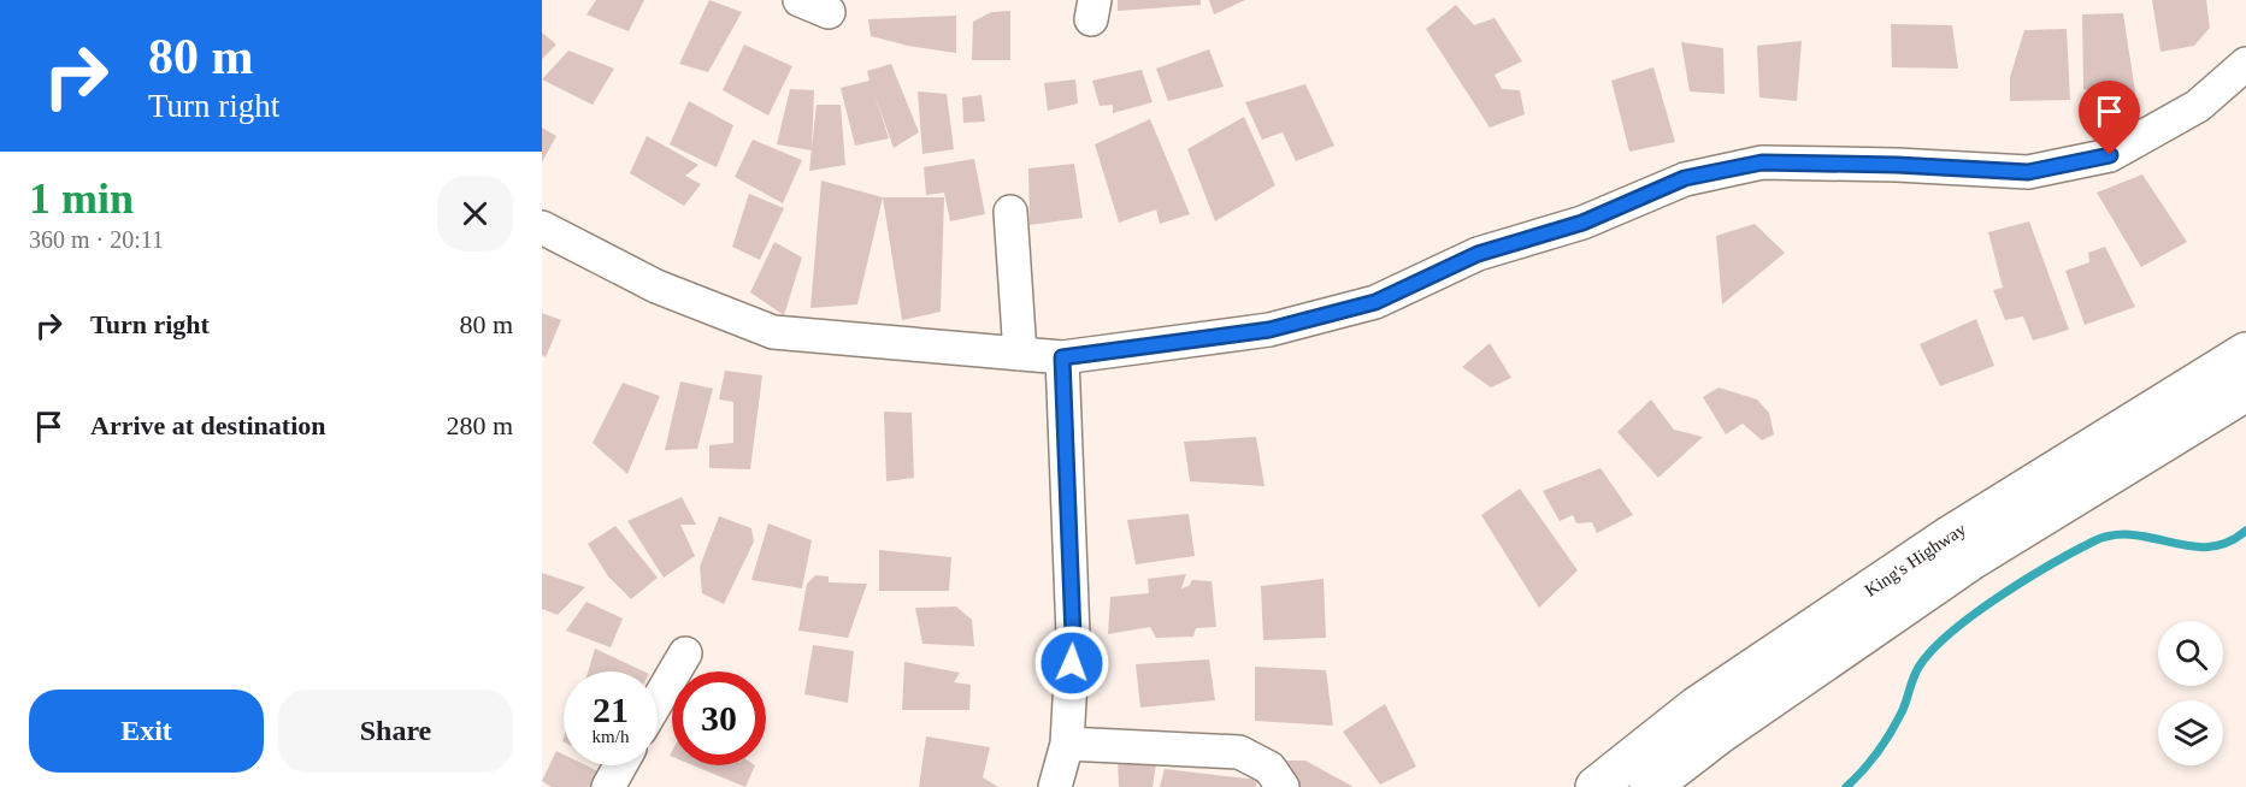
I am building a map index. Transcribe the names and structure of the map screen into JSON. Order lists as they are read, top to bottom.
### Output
{
  "streets": {
    "highway": ["King's Highway"]
  },
  "page": {
    "turn": ["80 m", "Turn right"],
    "heading": ["1 min", "360 m · 20:11"],
    "list": [
      {
        "name": "Turn right",
        "value": "80 m"
      },
      {
        "name": "Arrive at destination",
        "value": "280 m"
      }
    ],
    "speed": "21 km/h",
    "limit": "30",
    "buttons": ["Exit", "Share"]
  }
}
